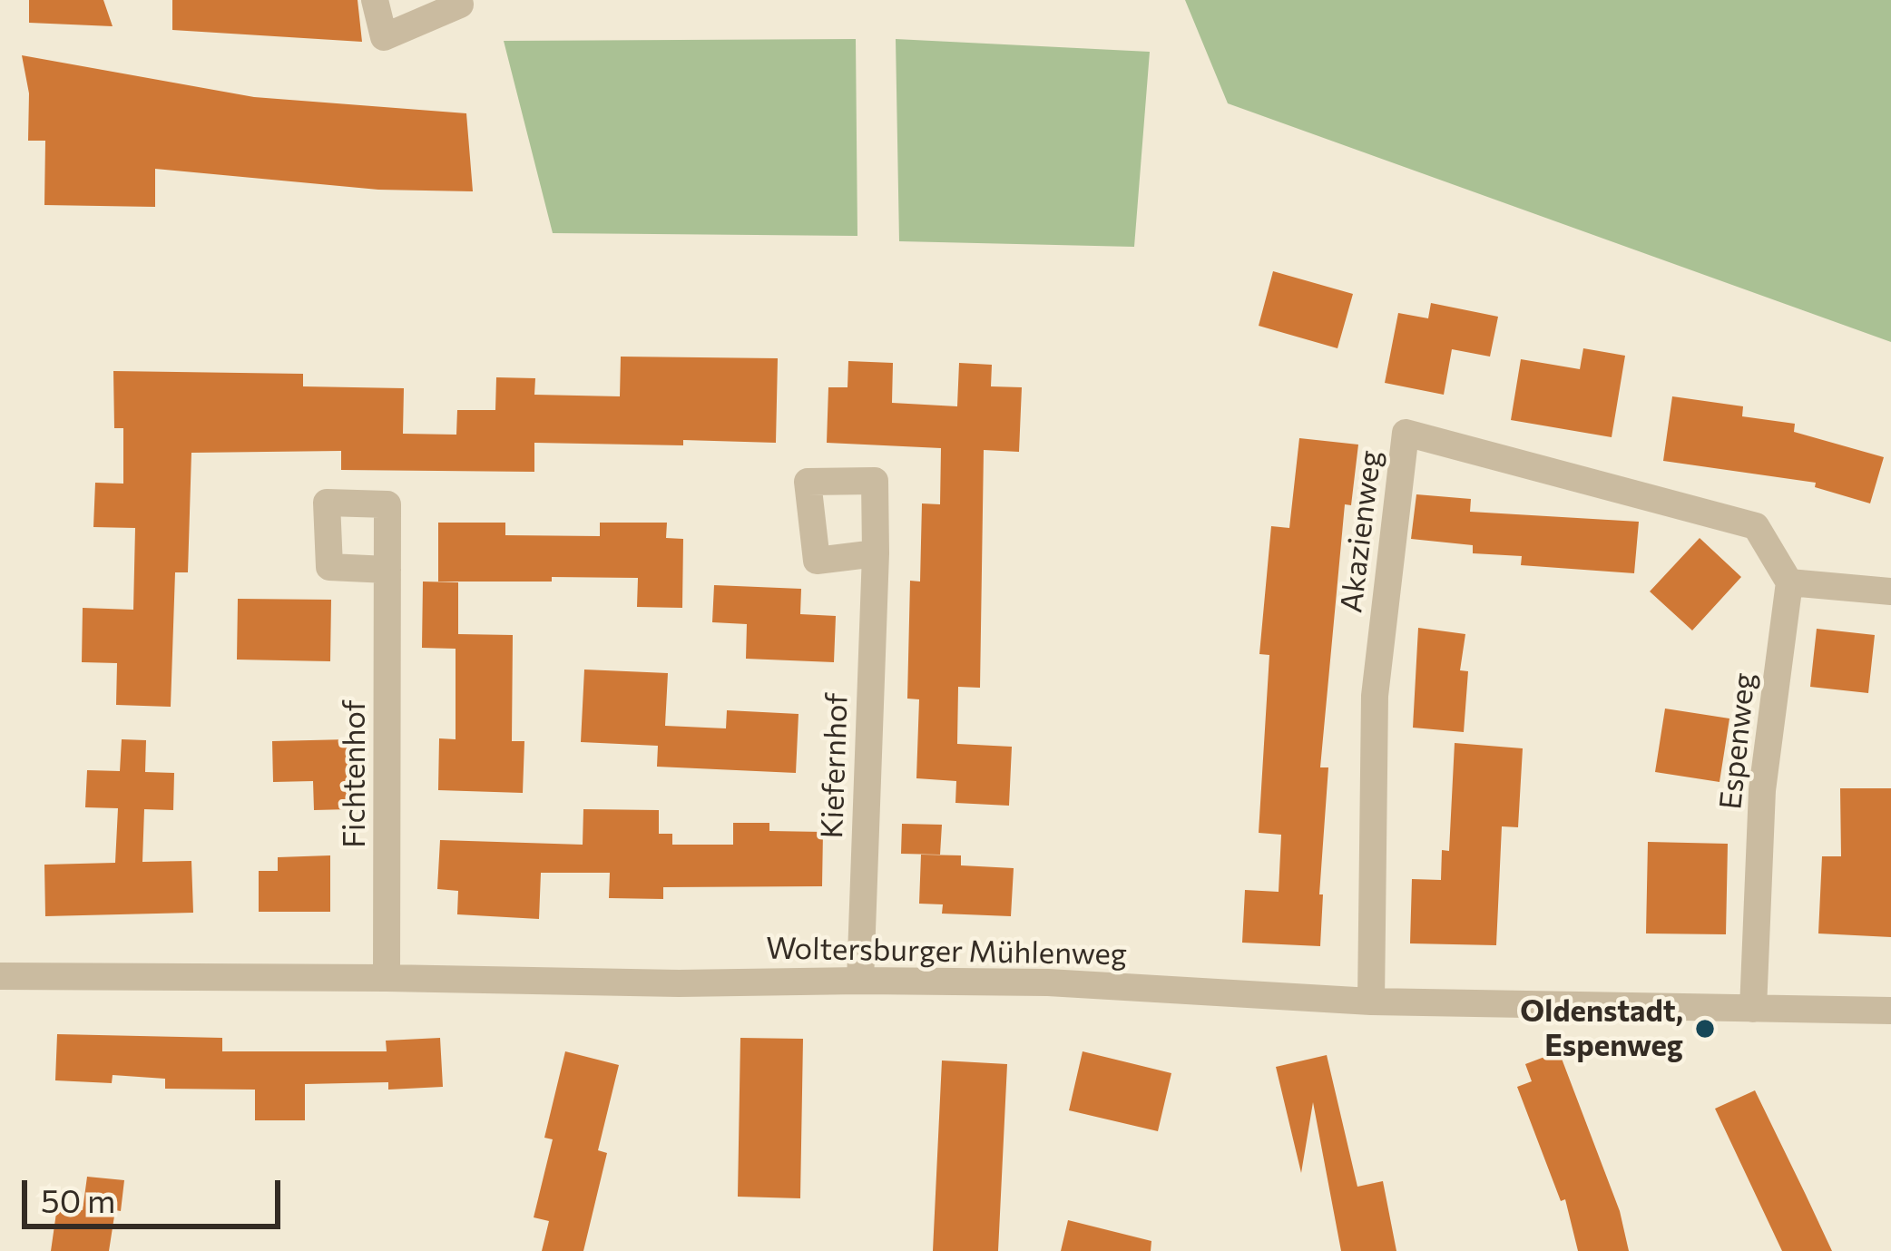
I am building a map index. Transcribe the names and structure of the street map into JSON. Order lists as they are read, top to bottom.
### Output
{
  "streets": {
    "street": [
      "Akazienweg",
      "Espenweg",
      "Kiefernhof",
      "Fichtenhof",
      "Woltersburger Mühlenweg"
    ]
  },
  "crossings": [
    ["Akazienweg", "Espenweg"],
    ["Akazienweg", "Woltersburger Mühlenweg"],
    ["Espenweg", "Woltersburger Mühlenweg"],
    ["Kiefernhof", "Woltersburger Mühlenweg"],
    ["Fichtenhof", "Woltersburger Mühlenweg"]
  ],
  "places": ["Oldenstadt, Espenweg"],
  "scale_bar": "50 m"
}
